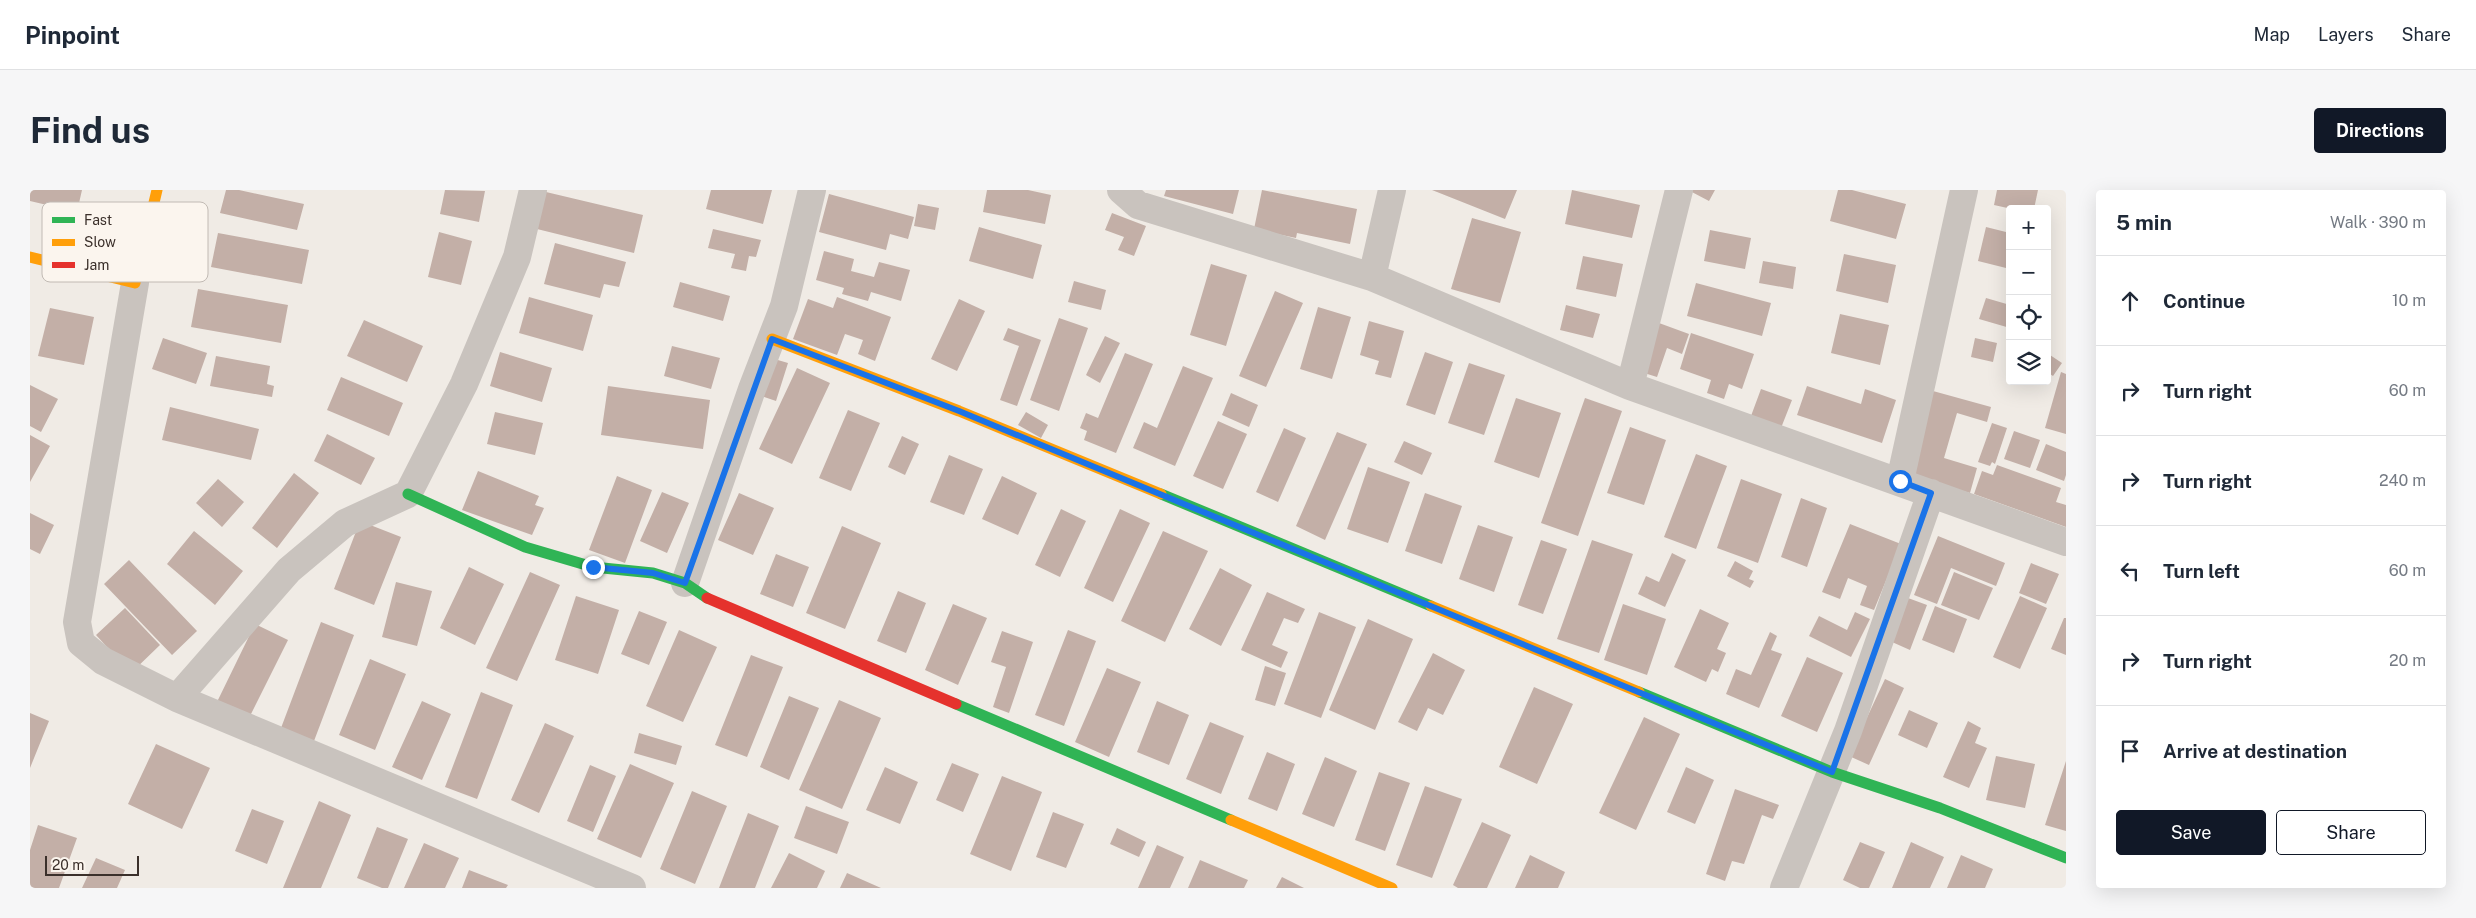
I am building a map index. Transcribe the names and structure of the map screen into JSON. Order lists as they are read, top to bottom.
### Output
{
  "legend": ["Fast", "Slow", "Jam"],
  "scale_bar": "20 m",
  "page": {
    "header": "Pinpoint",
    "nav": ["Map", "Layers", "Share"],
    "buttons": [
      "Directions",
      ["Save", "Share"]
    ],
    "title": "Find us",
    "heading": ["5 min", "Walk · 390 m"],
    "map_buttons": ["+", "−"],
    "list": [
      ["Continue", "10 m"],
      ["Turn right", "60 m"],
      ["Turn right", "240 m"],
      ["Turn left", "60 m"],
      ["Turn right", "20 m"],
      "Arrive at destination"
    ],
    "scale": "20 m"
  }
}
